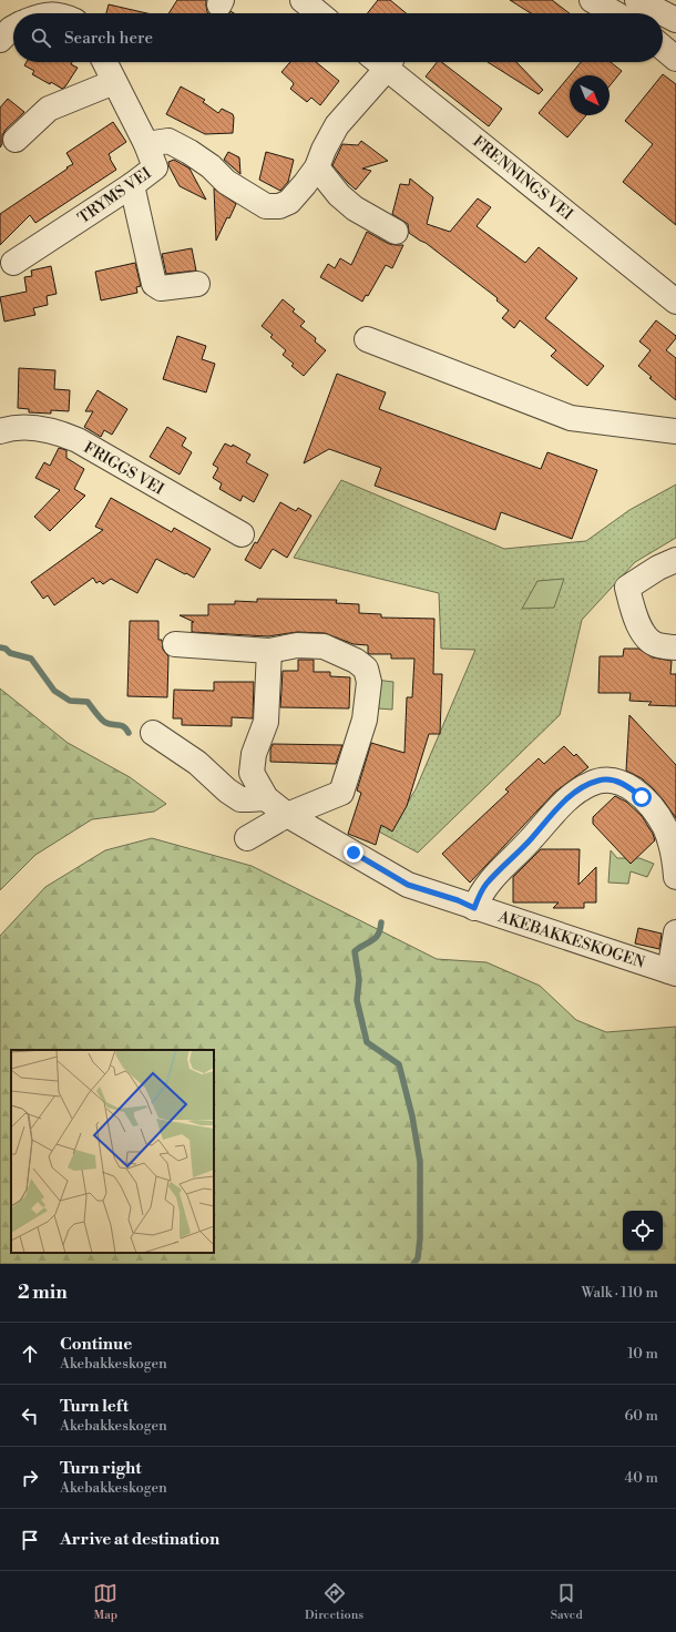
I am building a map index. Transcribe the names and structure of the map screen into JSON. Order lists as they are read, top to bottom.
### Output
{
  "streets": {
    "street": [
      "FRENNINGS VEI",
      "TRYMS VEI",
      "FRIGGS VEI",
      "AKEBAKKESKOGEN"
    ]
  },
  "north": "bottom right",
  "page": {
    "search": "Search here",
    "heading": ["2 min", "Walk · 110 m"],
    "list": [
      ["Continue", "Akebakkeskogen", "10 m"],
      ["Turn left", "Akebakkeskogen", "60 m"],
      ["Turn right", "Akebakkeskogen", "40 m"],
      "Arrive at destination"
    ],
    "nav": ["Map", "Directions", "Saved"]
  }
}
